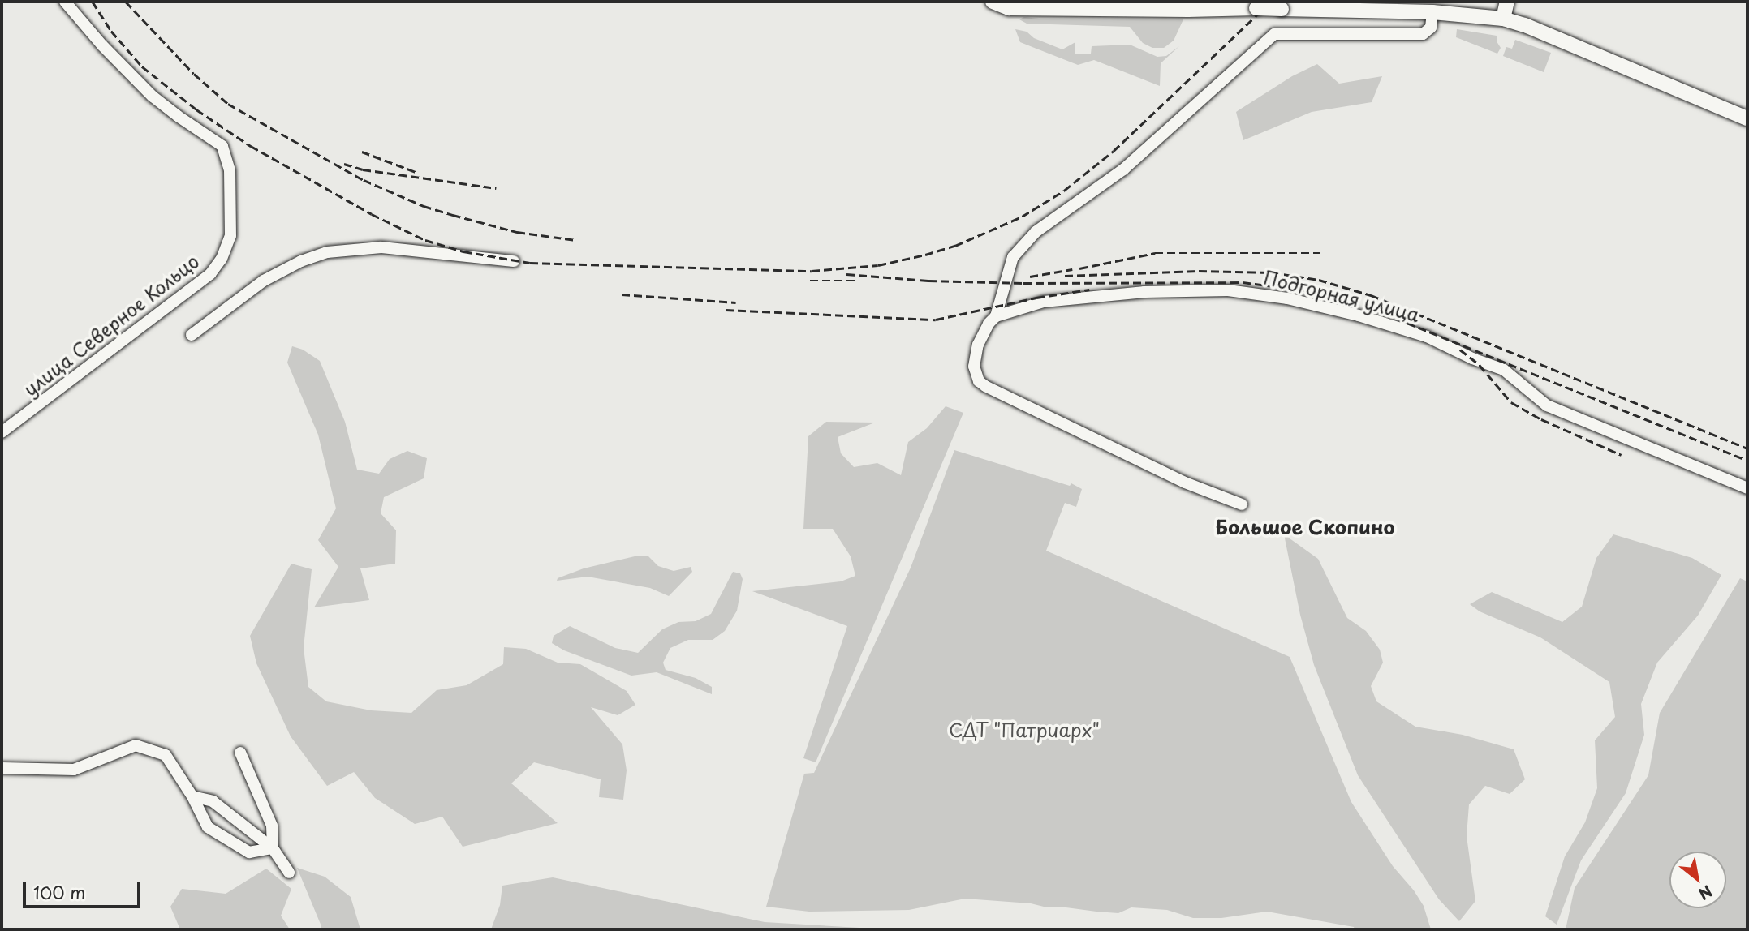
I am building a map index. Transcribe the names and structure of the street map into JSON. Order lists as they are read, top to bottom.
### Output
{
  "streets": {
    "street": ["Подгорная улица", "улица Северное Кольцо"]
  },
  "districts": ["Большое Скопино"],
  "parks": ["СДТ \"Патриарх\""],
  "scale_bar": "100 m",
  "north": "bottom right"
}
